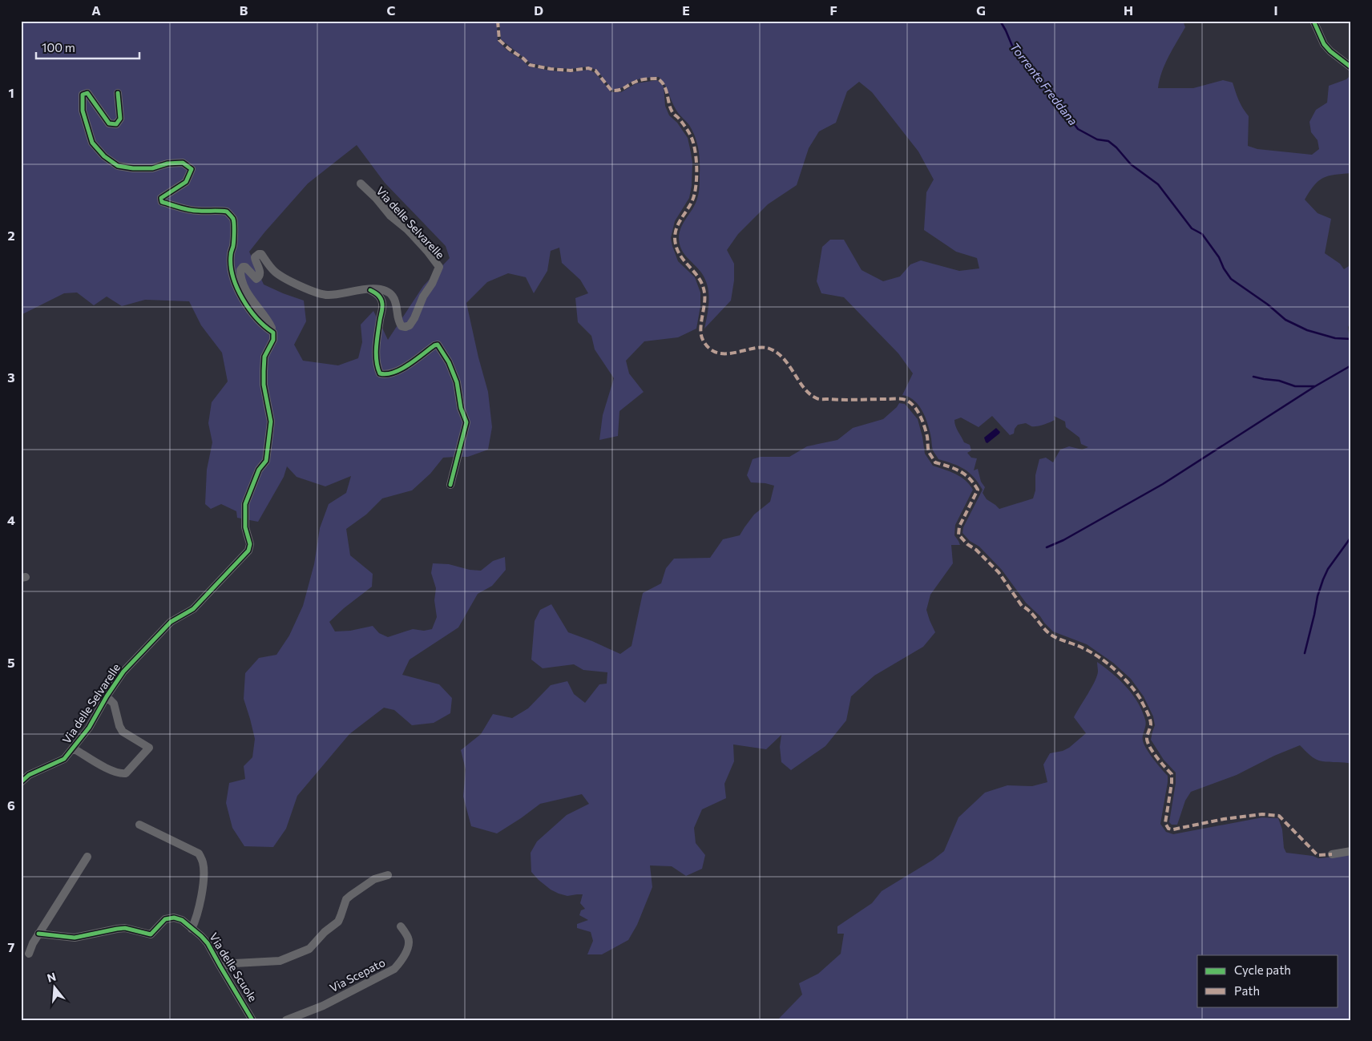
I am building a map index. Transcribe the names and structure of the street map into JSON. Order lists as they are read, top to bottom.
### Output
{
  "streets": {
    "street": ["Via delle Selvarelle", "Via delle Scuole", "Via Scepato"]
  },
  "water": ["Torrente Freddana"],
  "legend": ["Cycle path", "Path"],
  "scale_bar": "100 m",
  "north": "top",
  "grid": {
    "columns": [
      "A",
      "B",
      "C",
      "D",
      "E",
      "F",
      "G",
      "H",
      "I"
    ],
    "rows": [
      "1",
      "2",
      "3",
      "4",
      "5",
      "6",
      "7"
    ]
  }
}
